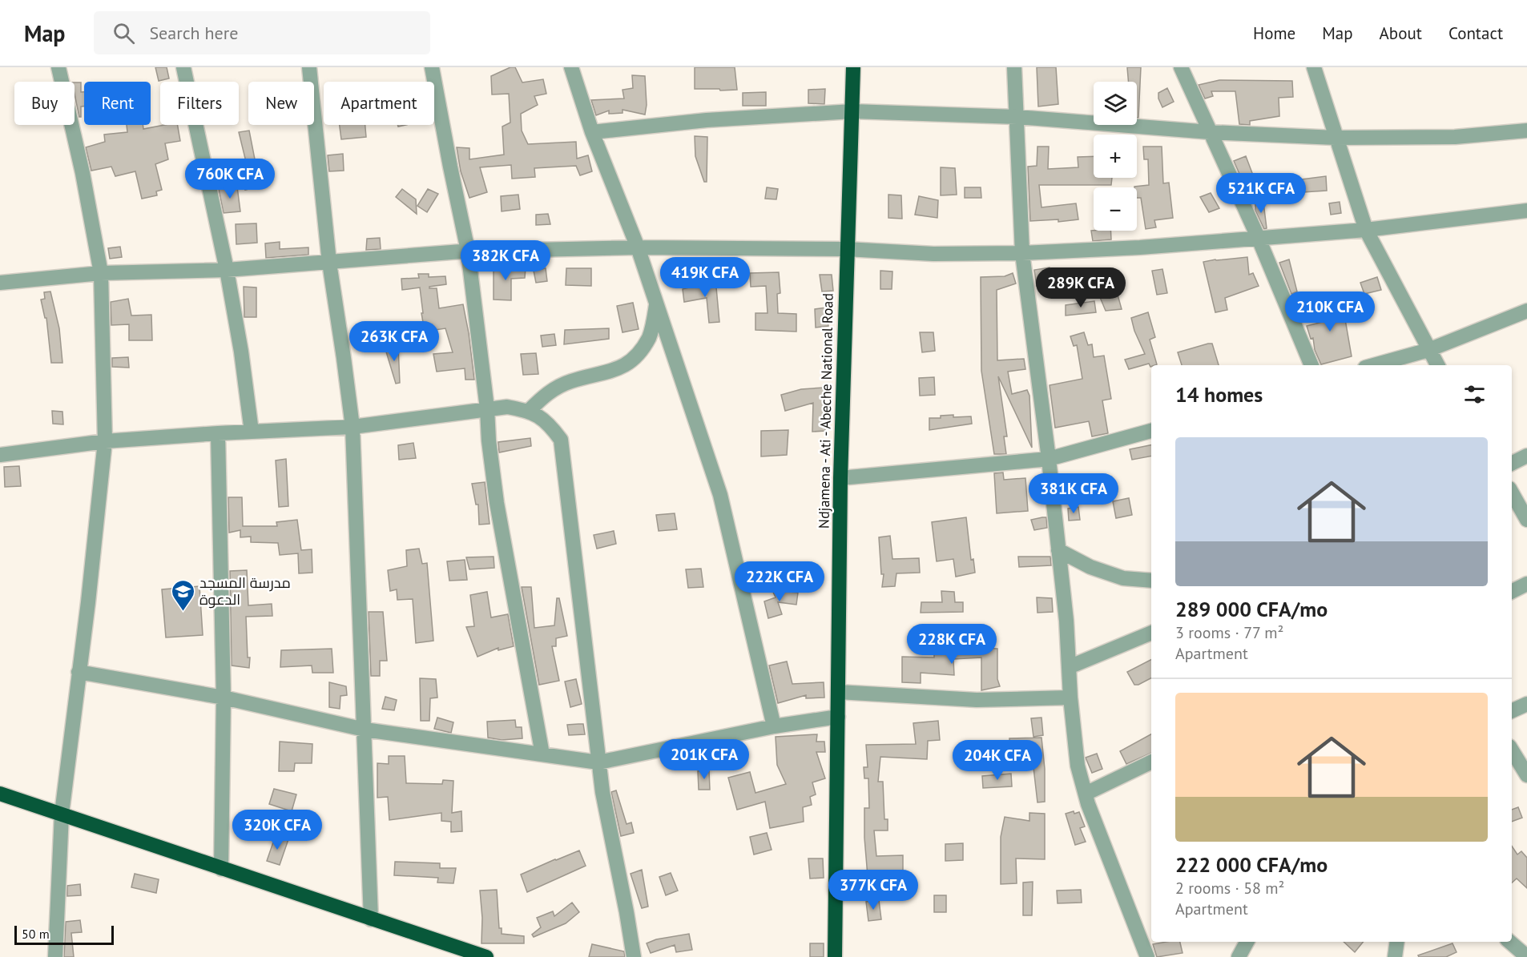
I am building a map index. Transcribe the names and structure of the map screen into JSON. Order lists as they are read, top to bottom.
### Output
{
  "streets": {
    "highway": ["Ndjamena - Ati - Abeche National Road"]
  },
  "places": {
    "school or university": ["مدرسة المسجد الدعوة"]
  },
  "scale_bar": "50 m",
  "page": {
    "header": "Map",
    "search": "Search here",
    "nav": [
      "Home",
      "Map",
      "About",
      "Contact"
    ],
    "map_buttons": ["+", "−"],
    "chip": [
      "Buy",
      "Rent",
      "Filters",
      "New",
      "Apartment"
    ],
    "price": [
      "760K CFA",
      "521K CFA",
      "382K CFA",
      "419K CFA",
      "289K CFA",
      "210K CFA",
      "263K CFA",
      "381K CFA",
      "222K CFA",
      "228K CFA",
      "201K CFA",
      "204K CFA",
      "320K CFA",
      "377K CFA"
    ],
    "heading": "14 homes",
    "list": [
      {
        "name": "289 000 CFA/mo",
        "note": "3 rooms · 77 m² · Apartment"
      },
      {
        "name": "222 000 CFA/mo",
        "note": "2 rooms · 58 m² · Apartment"
      }
    ],
    "scale": "50 m"
  }
}
